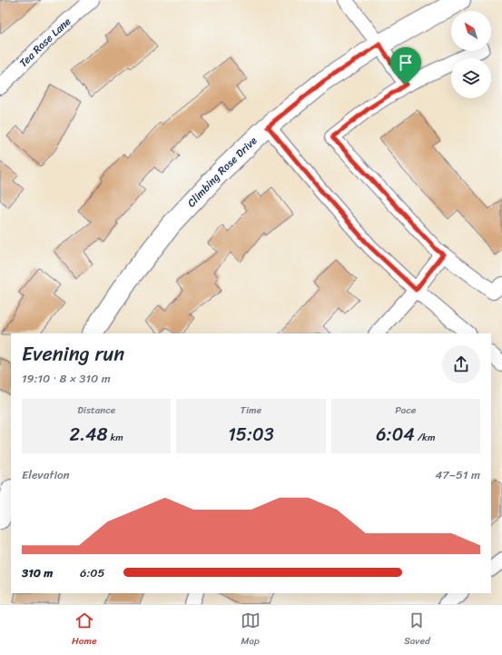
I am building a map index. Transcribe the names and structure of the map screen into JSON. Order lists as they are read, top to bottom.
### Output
{
  "streets": {
    "street": ["Tea Rose Lane", "Climbing Rose Drive"]
  },
  "north": "top left",
  "page": {
    "heading": ["Evening run", "19:10 · 8 × 310 m"],
    "stats": [
      ["Distance", "2.48 km"],
      ["Time", "15:03"],
      ["Pace", "6:04 /km"]
    ],
    "chart": ["Elevation", "47–51 m"],
    "list": [
      {
        "name": "310 m",
        "note": "6:05"
      }
    ],
    "tabs": ["Home", "Map", "Saved"]
  }
}
